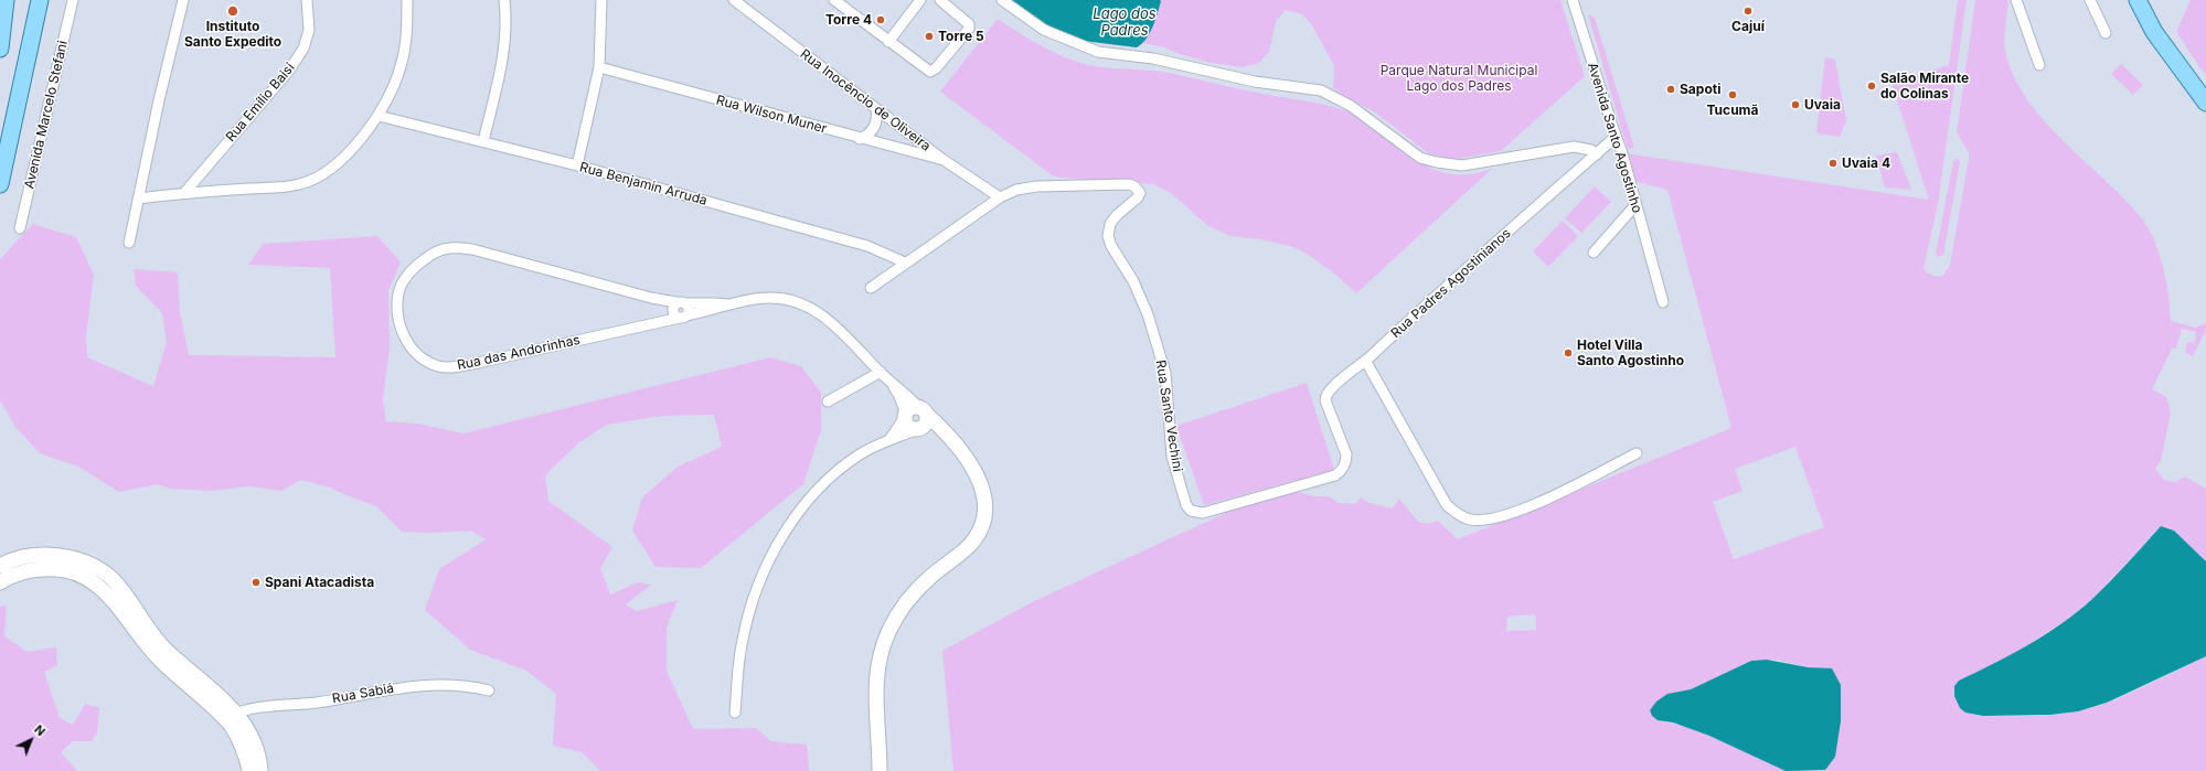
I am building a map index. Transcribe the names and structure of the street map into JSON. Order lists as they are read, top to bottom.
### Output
{
  "streets": {
    "street": [
      "Rua Inocêncio de Oliveira",
      "Rua Emílio Baisi",
      "Avenida Marcelo Stefani",
      "Rua Wilson Muner",
      "Avenida Santo Agostinho",
      "Rua Benjamin Arruda",
      "Rua Padres Agostinianos",
      "Rua das Andorinhas",
      "Rua Santo Vechini",
      "Rua Sabiá"
    ]
  },
  "crossings": [
    ["Rua Inocêncio de Oliveira", "Rua Wilson Muner"],
    ["Rua Inocêncio de Oliveira", "Rua Santo Vechini"],
    ["Avenida Santo Agostinho", "Rua Padres Agostinianos"],
    ["Rua Benjamin Arruda", "Rua Santo Vechini"],
    ["Rua Padres Agostinianos", "Rua Santo Vechini"]
  ],
  "water": ["Lago dos Padres"],
  "parks": ["Parque Natural Municipal Lago dos Padres"],
  "places": [
    "Instituto Santo Expedito",
    "Cajuí",
    "Torre 4",
    "Torre 5",
    "Salão Mirante do Colinas",
    "Sapoti",
    "Tucumã",
    "Uvaia",
    "Uvaia 4",
    "Hotel Villa Santo Agostinho",
    "Spani Atacadista"
  ],
  "north": "top right"
}
